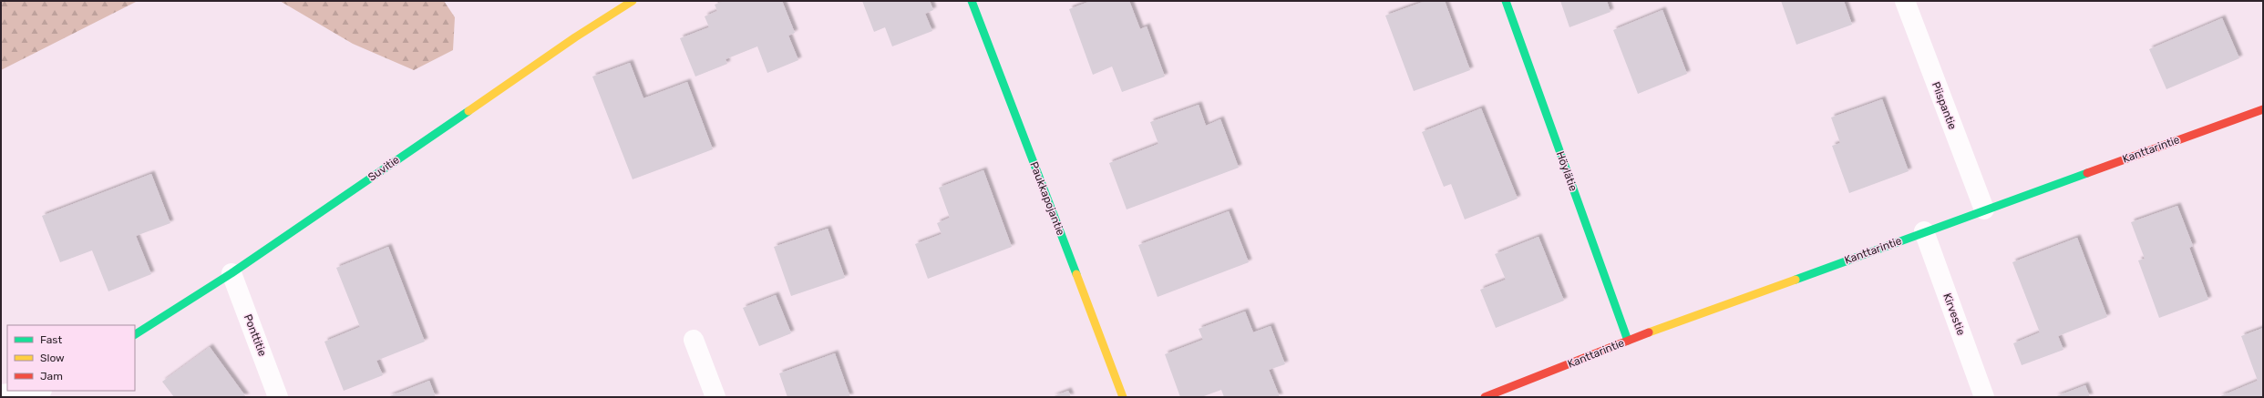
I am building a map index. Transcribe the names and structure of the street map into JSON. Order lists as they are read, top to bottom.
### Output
{
  "streets": {
    "street": [
      "Piispantie",
      "Kanttarintie",
      "Suvitie",
      "Höylätie",
      "Paukkapojantie",
      "Kirvestie",
      "Ponttitie"
    ]
  },
  "crossings": [
    ["Piispantie", "Kanttarintie"],
    ["Kanttarintie", "Höylätie"],
    ["Kanttarintie", "Kirvestie"],
    ["Suvitie", "Ponttitie"]
  ],
  "legend": ["Fast", "Slow", "Jam"]
}
